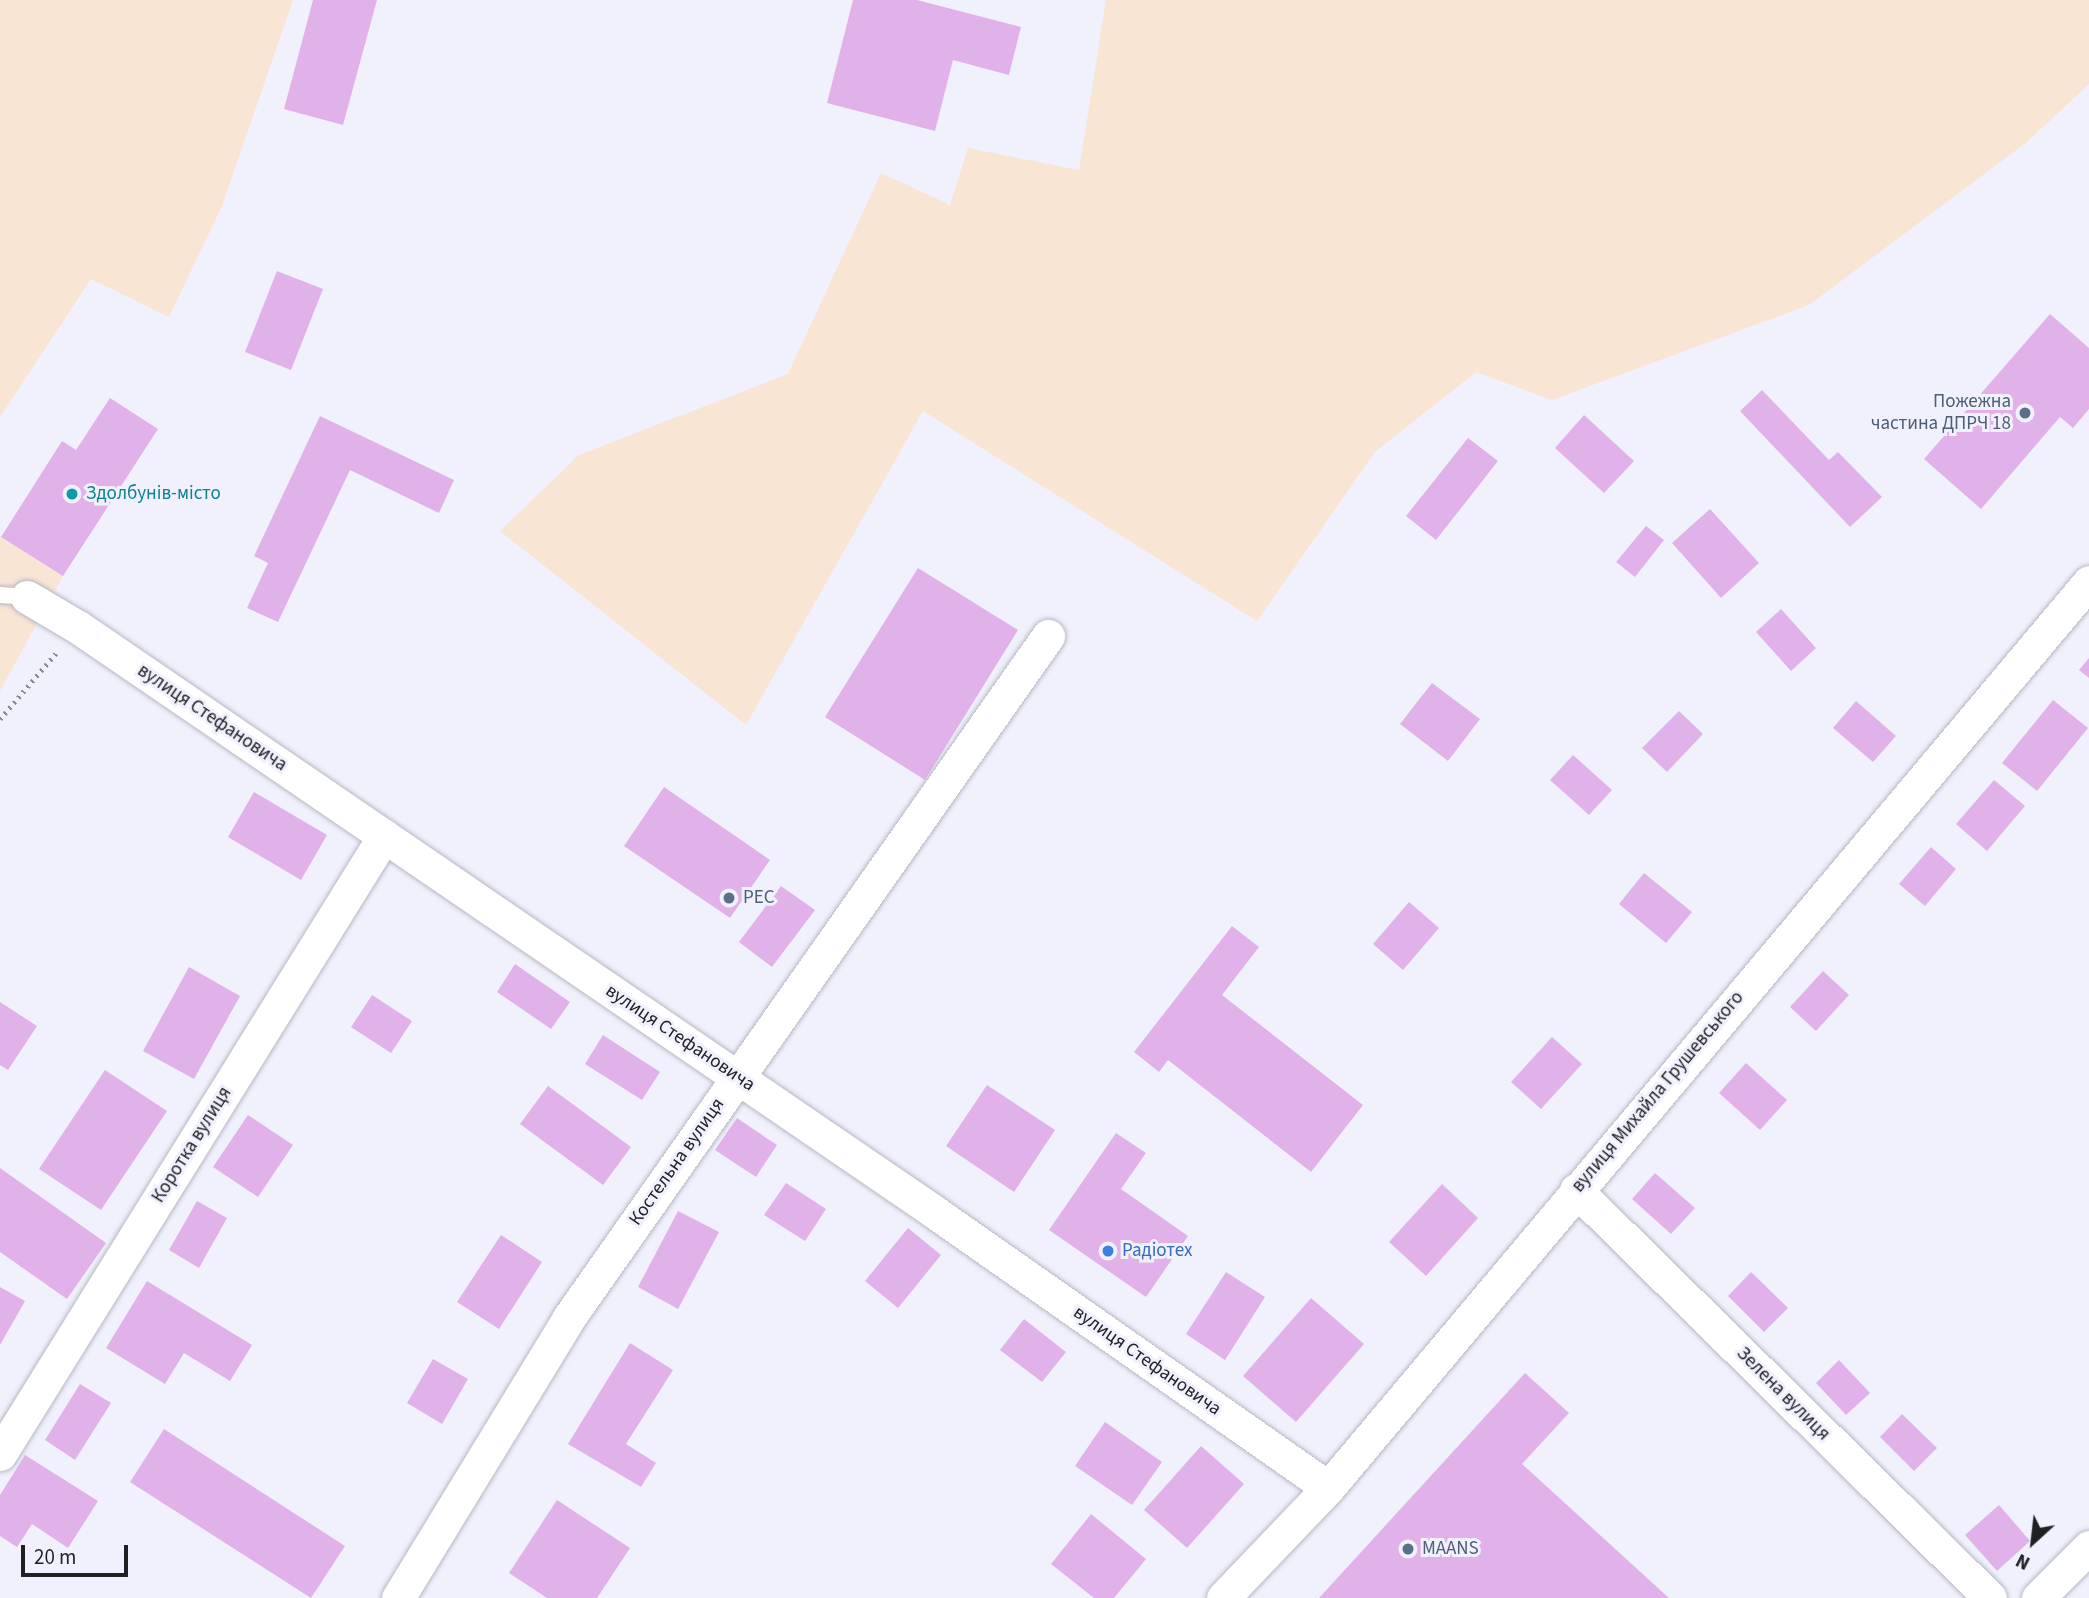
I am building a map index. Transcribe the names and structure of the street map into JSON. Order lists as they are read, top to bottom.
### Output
{
  "streets": {
    "street": [
      "вулиця Стефановича",
      "вулиця Михайла Грушевського",
      "Коротка вулиця",
      "Костельна вулиця",
      "Зелена вулиця"
    ]
  },
  "crossings": [
    ["вулиця Стефановича", "вулиця Михайла Грушевського"],
    ["вулиця Стефановича", "Коротка вулиця"],
    ["вулиця Стефановича", "Костельна вулиця"],
    ["вулиця Михайла Грушевського", "Зелена вулиця"]
  ],
  "places": [
    "Пожежна частина ДПРЧ 18",
    "Здолбунів-місто",
    "РЕС",
    "Радiотех",
    "MAANS"
  ],
  "scale_bar": "20 m",
  "north": "bottom left"
}
